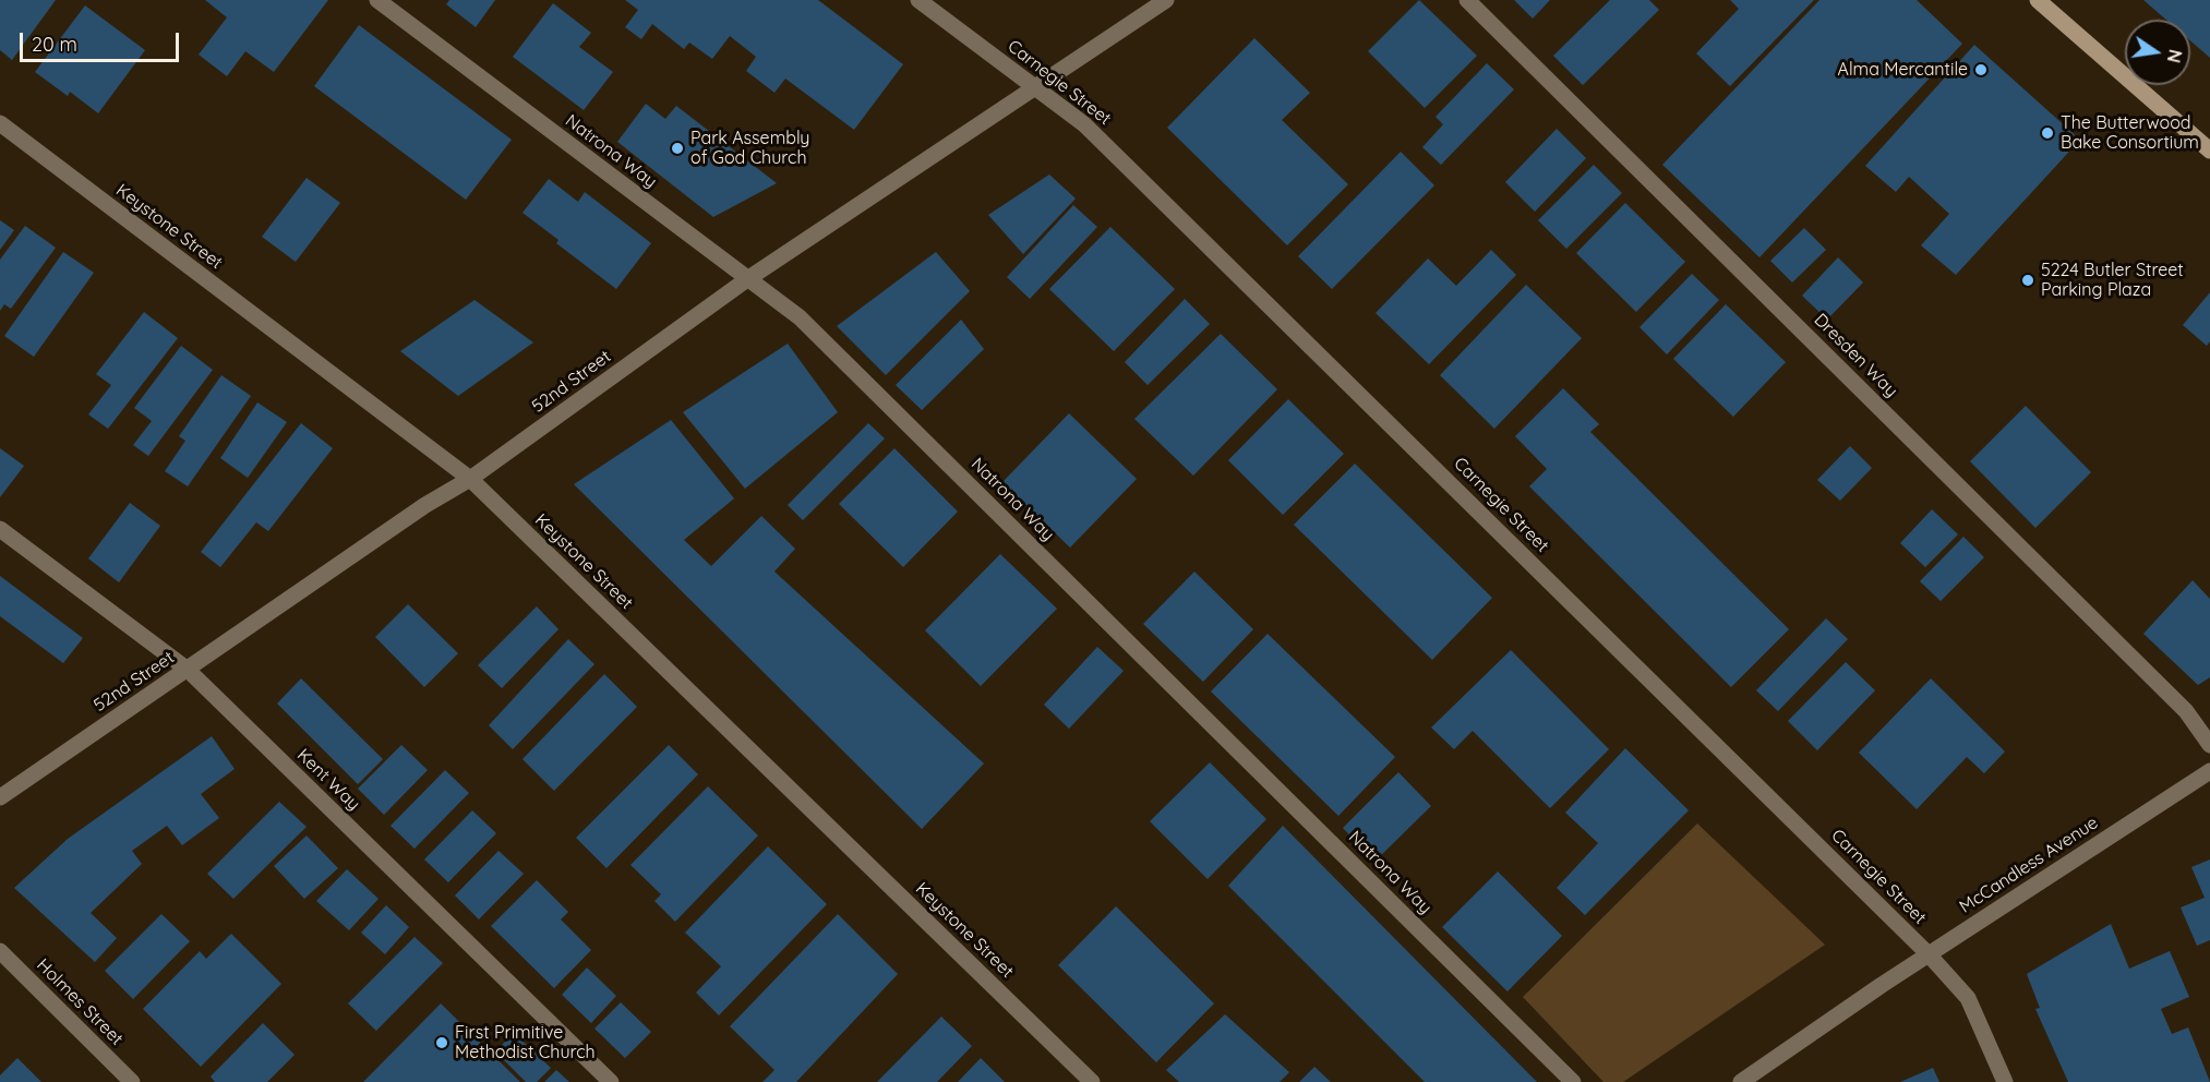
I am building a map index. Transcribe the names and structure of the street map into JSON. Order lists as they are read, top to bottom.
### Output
{
  "streets": {
    "street": [
      "Carnegie Street",
      "Natrona Way",
      "Keystone Street",
      "Dresden Way",
      "52nd Street",
      "Kent Way",
      "McCandless Avenue",
      "Holmes Street"
    ]
  },
  "crossings": [
    ["Carnegie Street", "52nd Street"],
    ["Carnegie Street", "McCandless Avenue"],
    ["Natrona Way", "52nd Street"],
    ["Keystone Street", "52nd Street"],
    ["52nd Street", "Kent Way"]
  ],
  "places": [
    "Alma Mercantile",
    "The Butterwood Bake Consortium",
    "Park Assembly of God Church",
    "5224 Butler Street Parking Plaza",
    "First Primitive Methodist Church"
  ],
  "scale_bar": "20 m",
  "north": "right"
}
